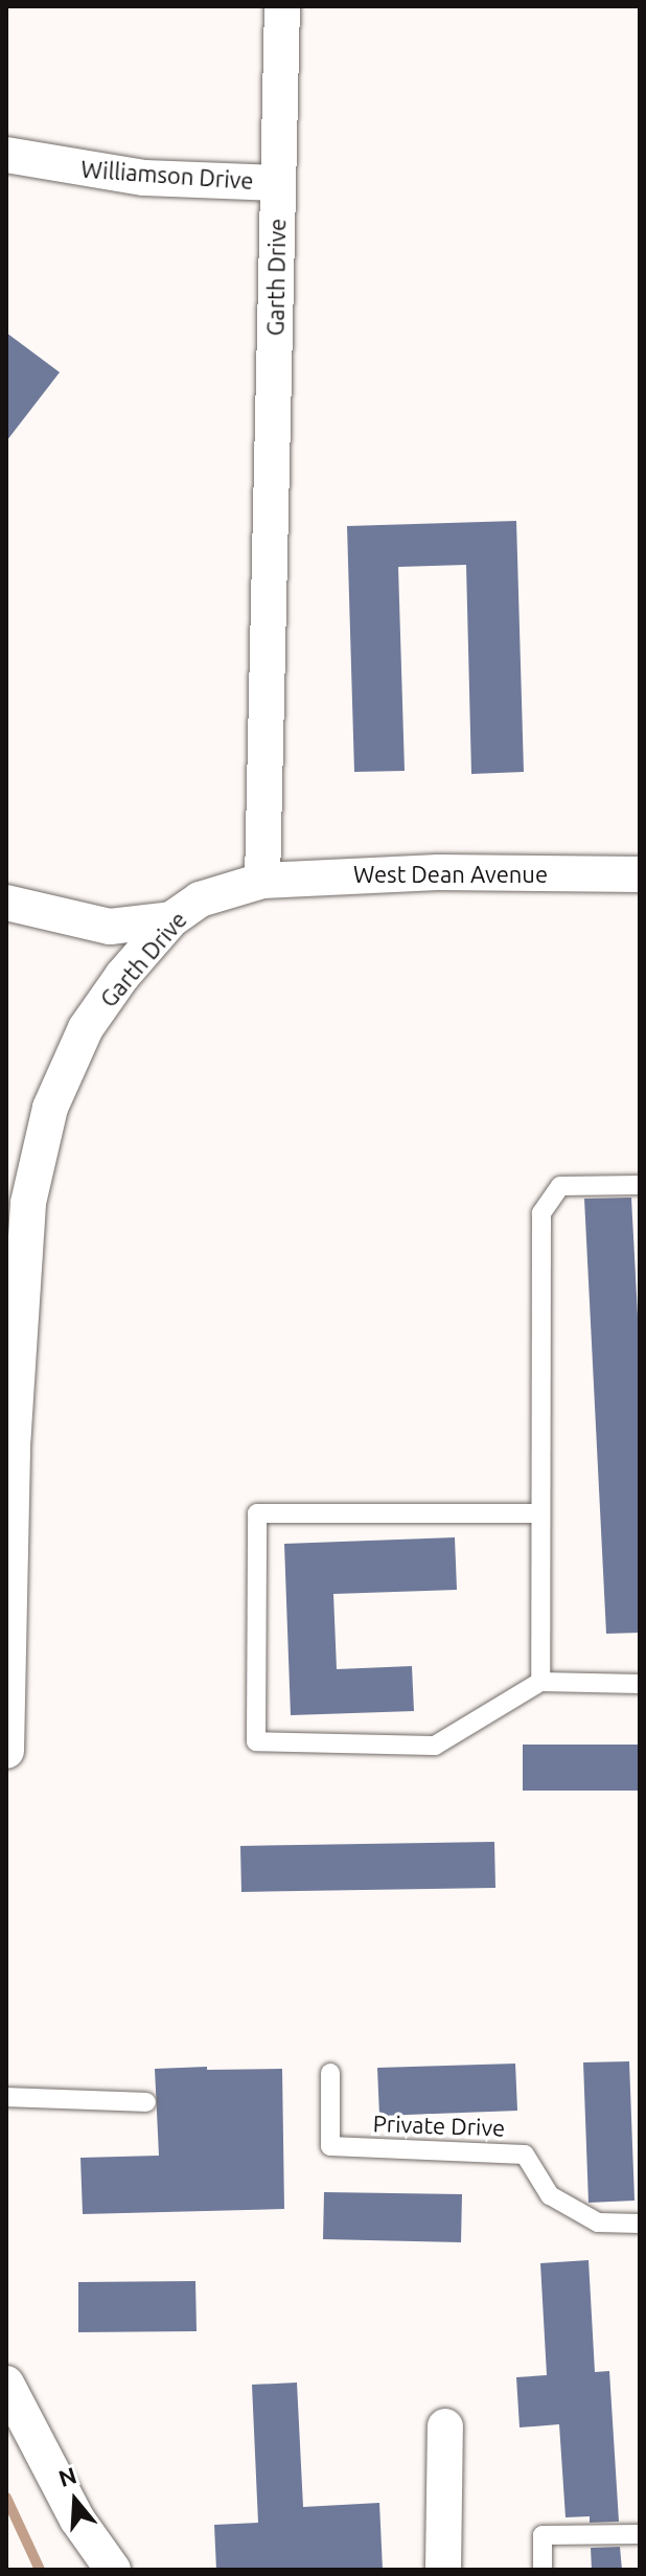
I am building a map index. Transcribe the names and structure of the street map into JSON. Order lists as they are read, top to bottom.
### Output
{
  "streets": {
    "street": ["Williamson Drive", "Garth Drive", "West Dean Avenue"],
    "lane": ["Private Drive"]
  },
  "crossings": [
    ["Williamson Drive", "Garth Drive"],
    ["Garth Drive", "West Dean Avenue"]
  ],
  "north": "top"
}
